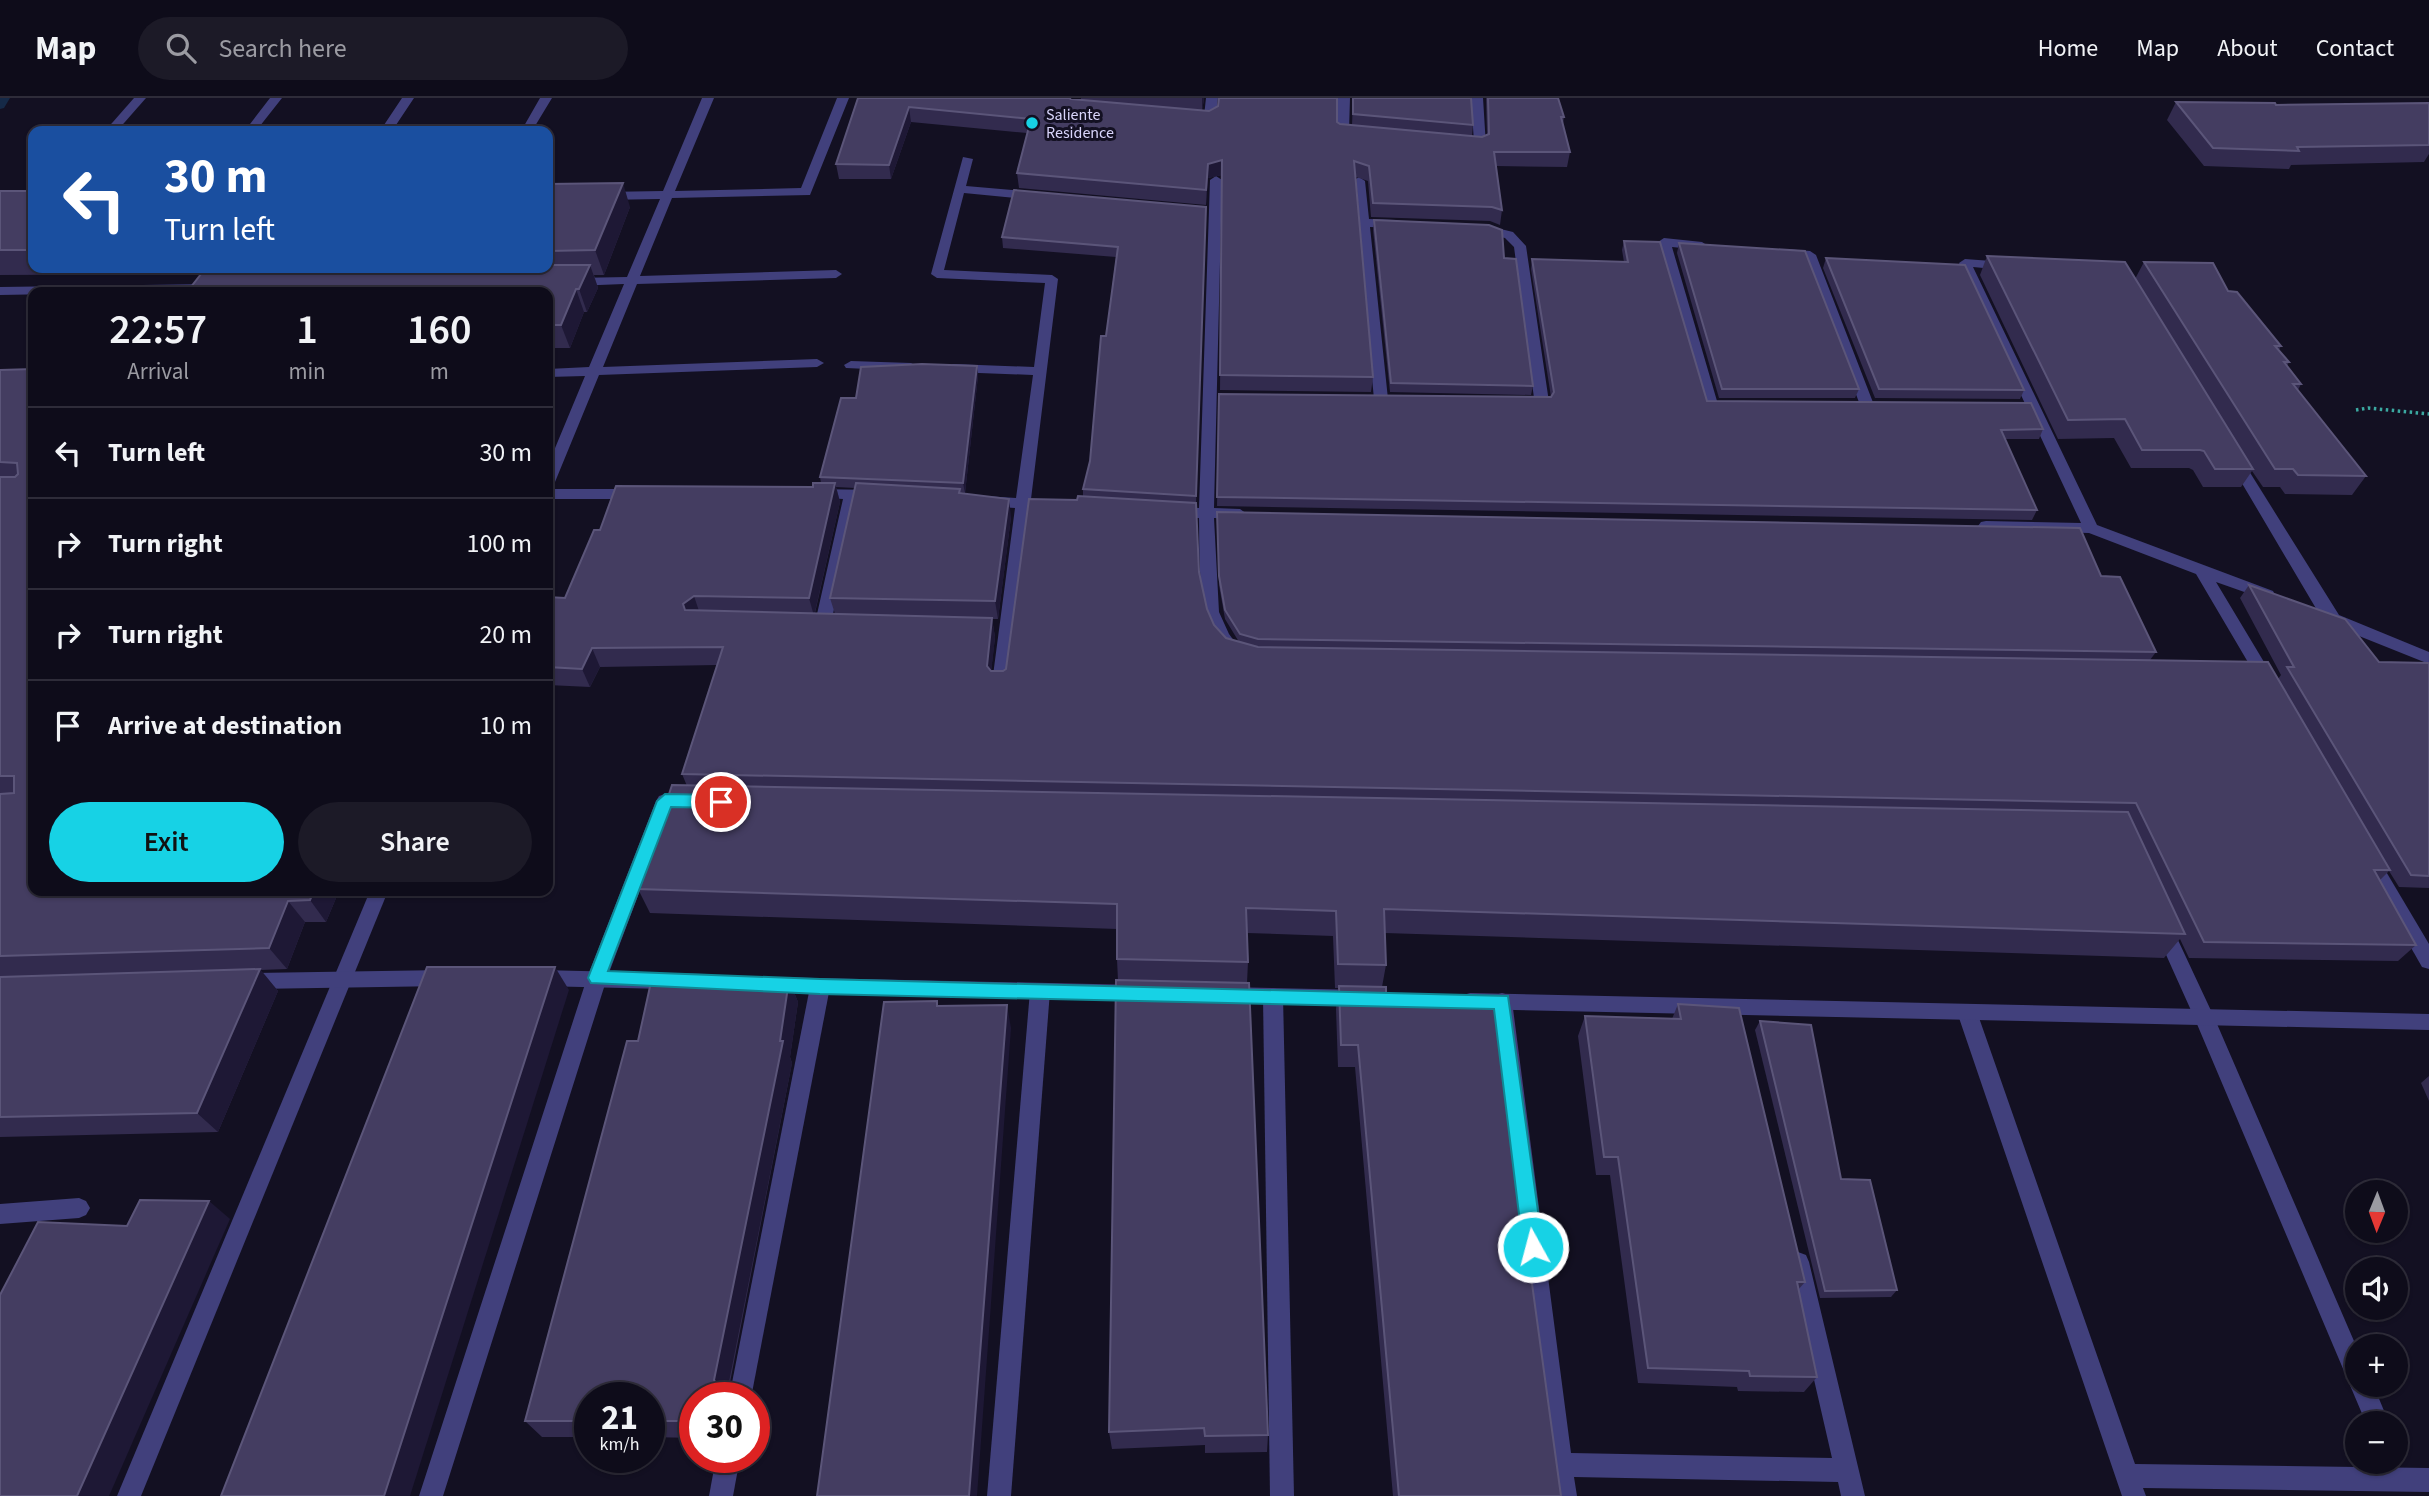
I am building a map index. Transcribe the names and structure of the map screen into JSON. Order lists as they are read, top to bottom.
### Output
{
  "places": ["Saliente Residence"],
  "north": "bottom",
  "page": {
    "header": "Map",
    "search": "Search here",
    "nav": [
      "Home",
      "Map",
      "About",
      "Contact"
    ],
    "turn": ["30 m", "Turn left"],
    "eta": [
      "22:57",
      "Arrival",
      "1",
      "min",
      "160",
      "m"
    ],
    "list": [
      {
        "name": "Turn left",
        "value": "30 m"
      },
      {
        "name": "Turn right",
        "value": "100 m"
      },
      {
        "name": "Turn right",
        "value": "20 m"
      },
      {
        "name": "Arrive at destination",
        "value": "10 m"
      }
    ],
    "buttons": ["Exit", "Share"],
    "map_buttons": ["+", "−"],
    "speed": "21 km/h",
    "limit": "30"
  }
}
